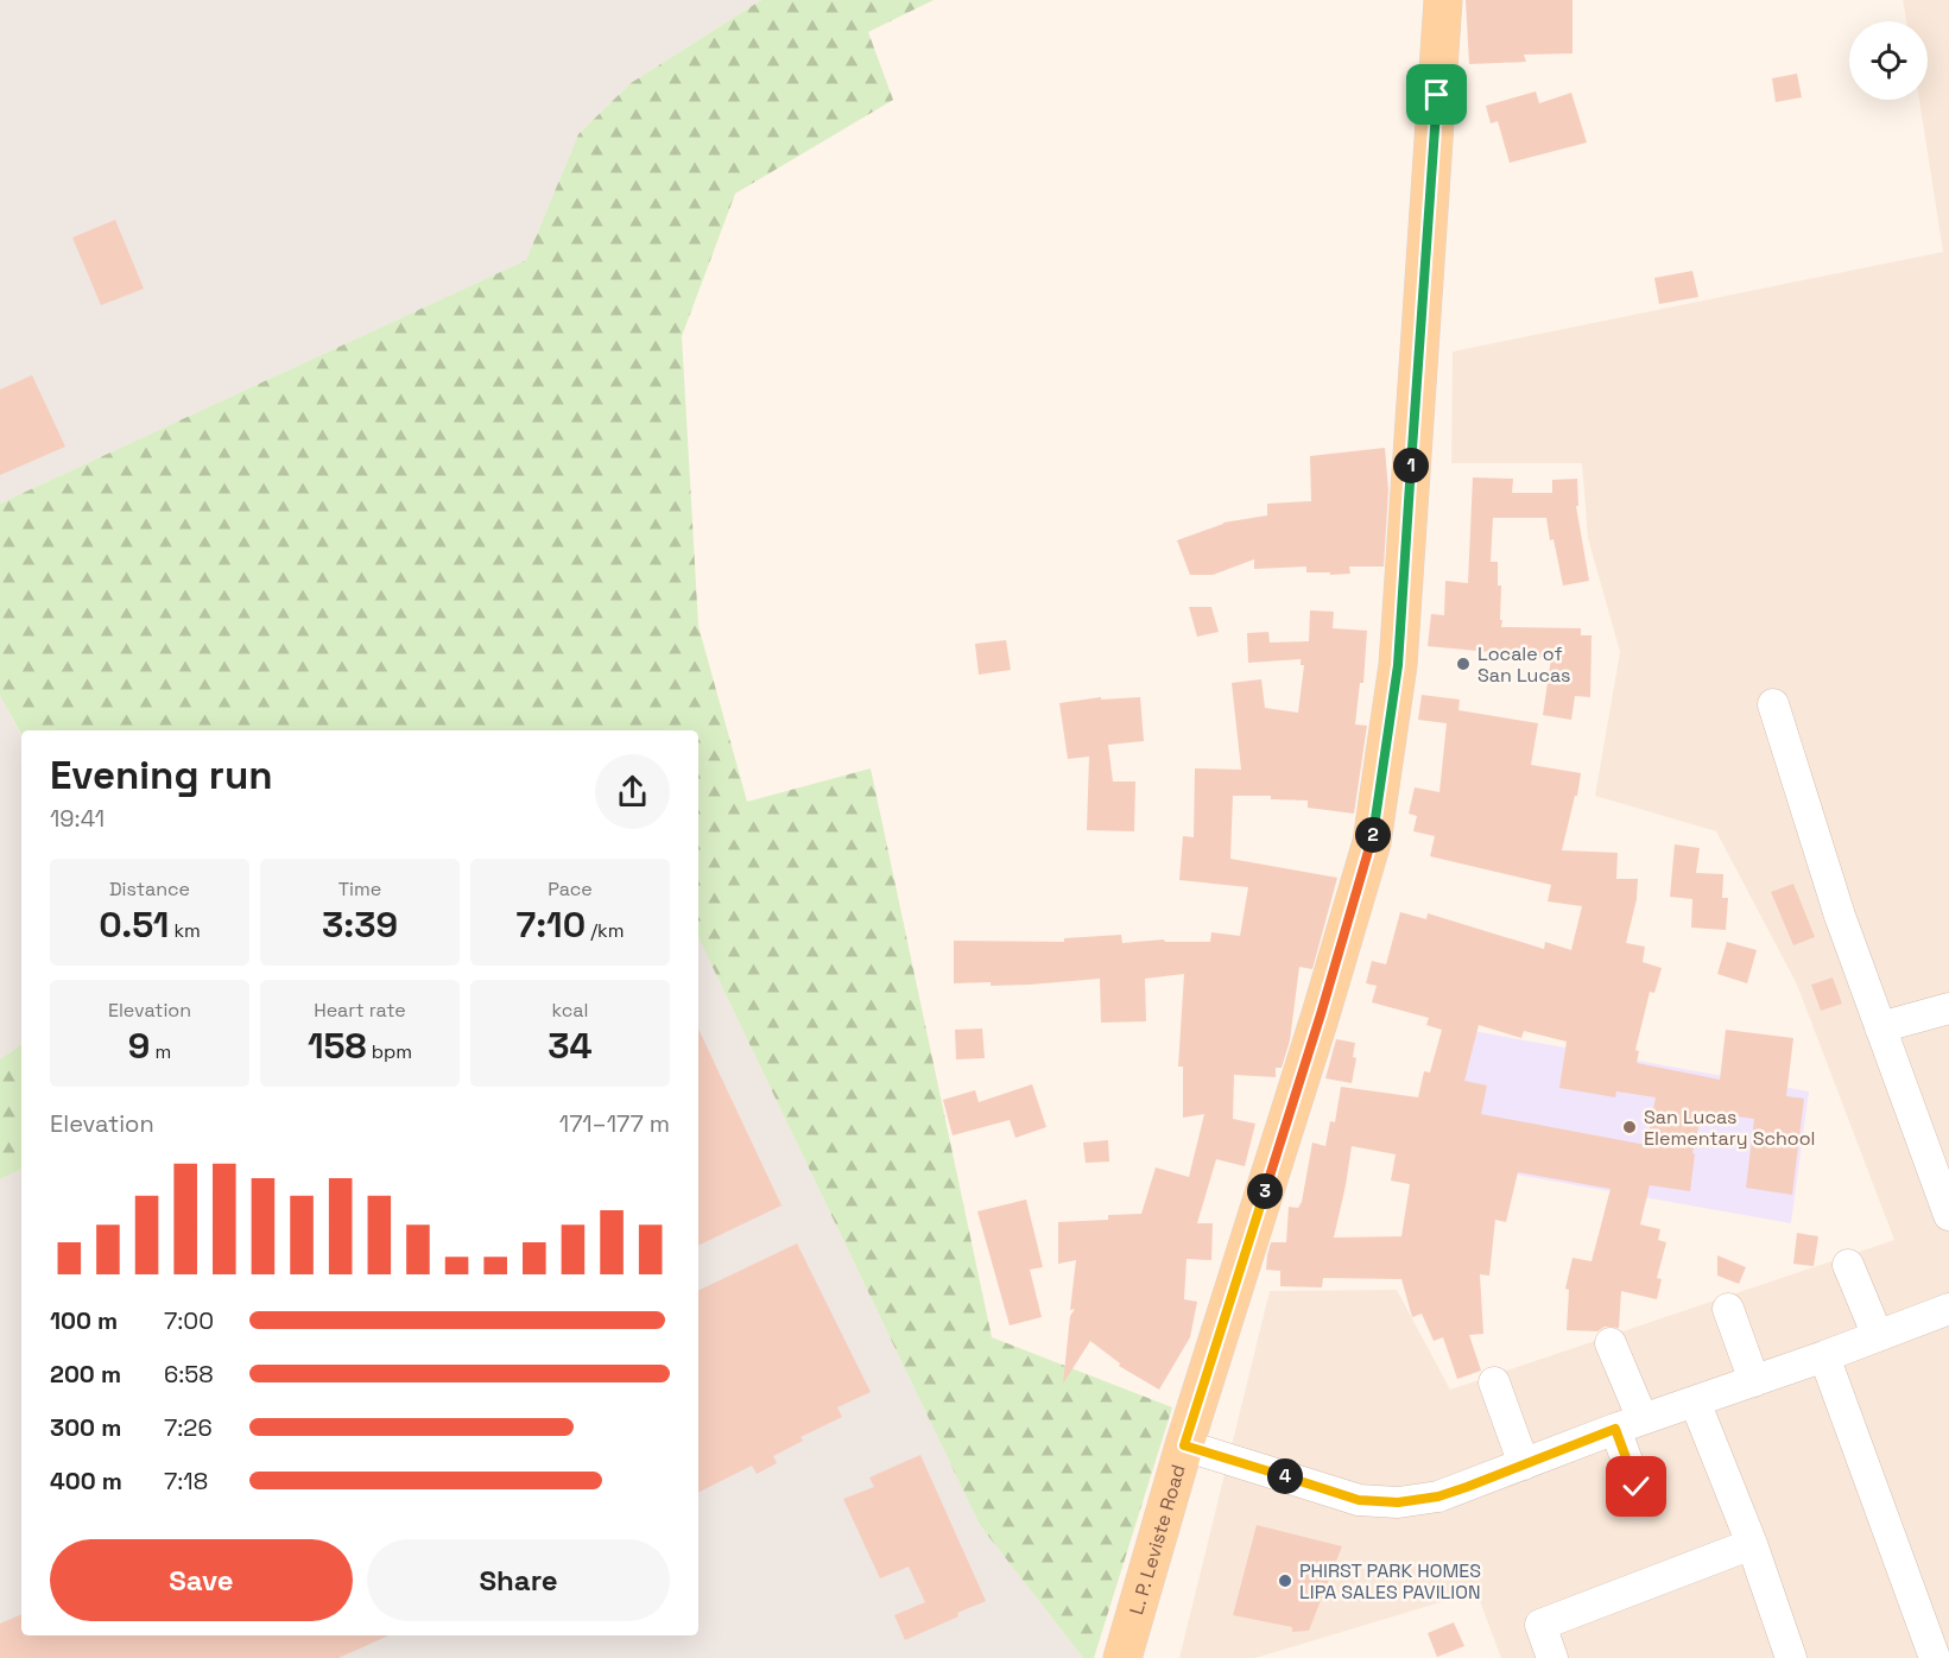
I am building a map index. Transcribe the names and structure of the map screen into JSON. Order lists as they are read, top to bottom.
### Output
{
  "streets": {
    "main road": ["L. P. Leviste Road"]
  },
  "places": ["Locale of San Lucas", "San Lucas Elementary School", "PHIRST PARK HOMES LIPA SALES PAVILION"],
  "page": {
    "pins": [
      "1",
      "2",
      "3",
      "4"
    ],
    "heading": ["Evening run", "19:41"],
    "stats": [
      ["Distance", "0.51 km"],
      ["Time", "3:39"],
      ["Pace", "7:10 /km"],
      ["Elevation", "9 m"],
      ["Heart rate", "158 bpm"],
      ["kcal", "34"]
    ],
    "chart": ["Elevation", "171–177 m"],
    "list": [
      {
        "name": "100 m",
        "note": "7:00"
      },
      {
        "name": "200 m",
        "note": "6:58"
      },
      {
        "name": "300 m",
        "note": "7:26"
      },
      {
        "name": "400 m",
        "note": "7:18"
      }
    ],
    "buttons": ["Save", "Share"]
  }
}
